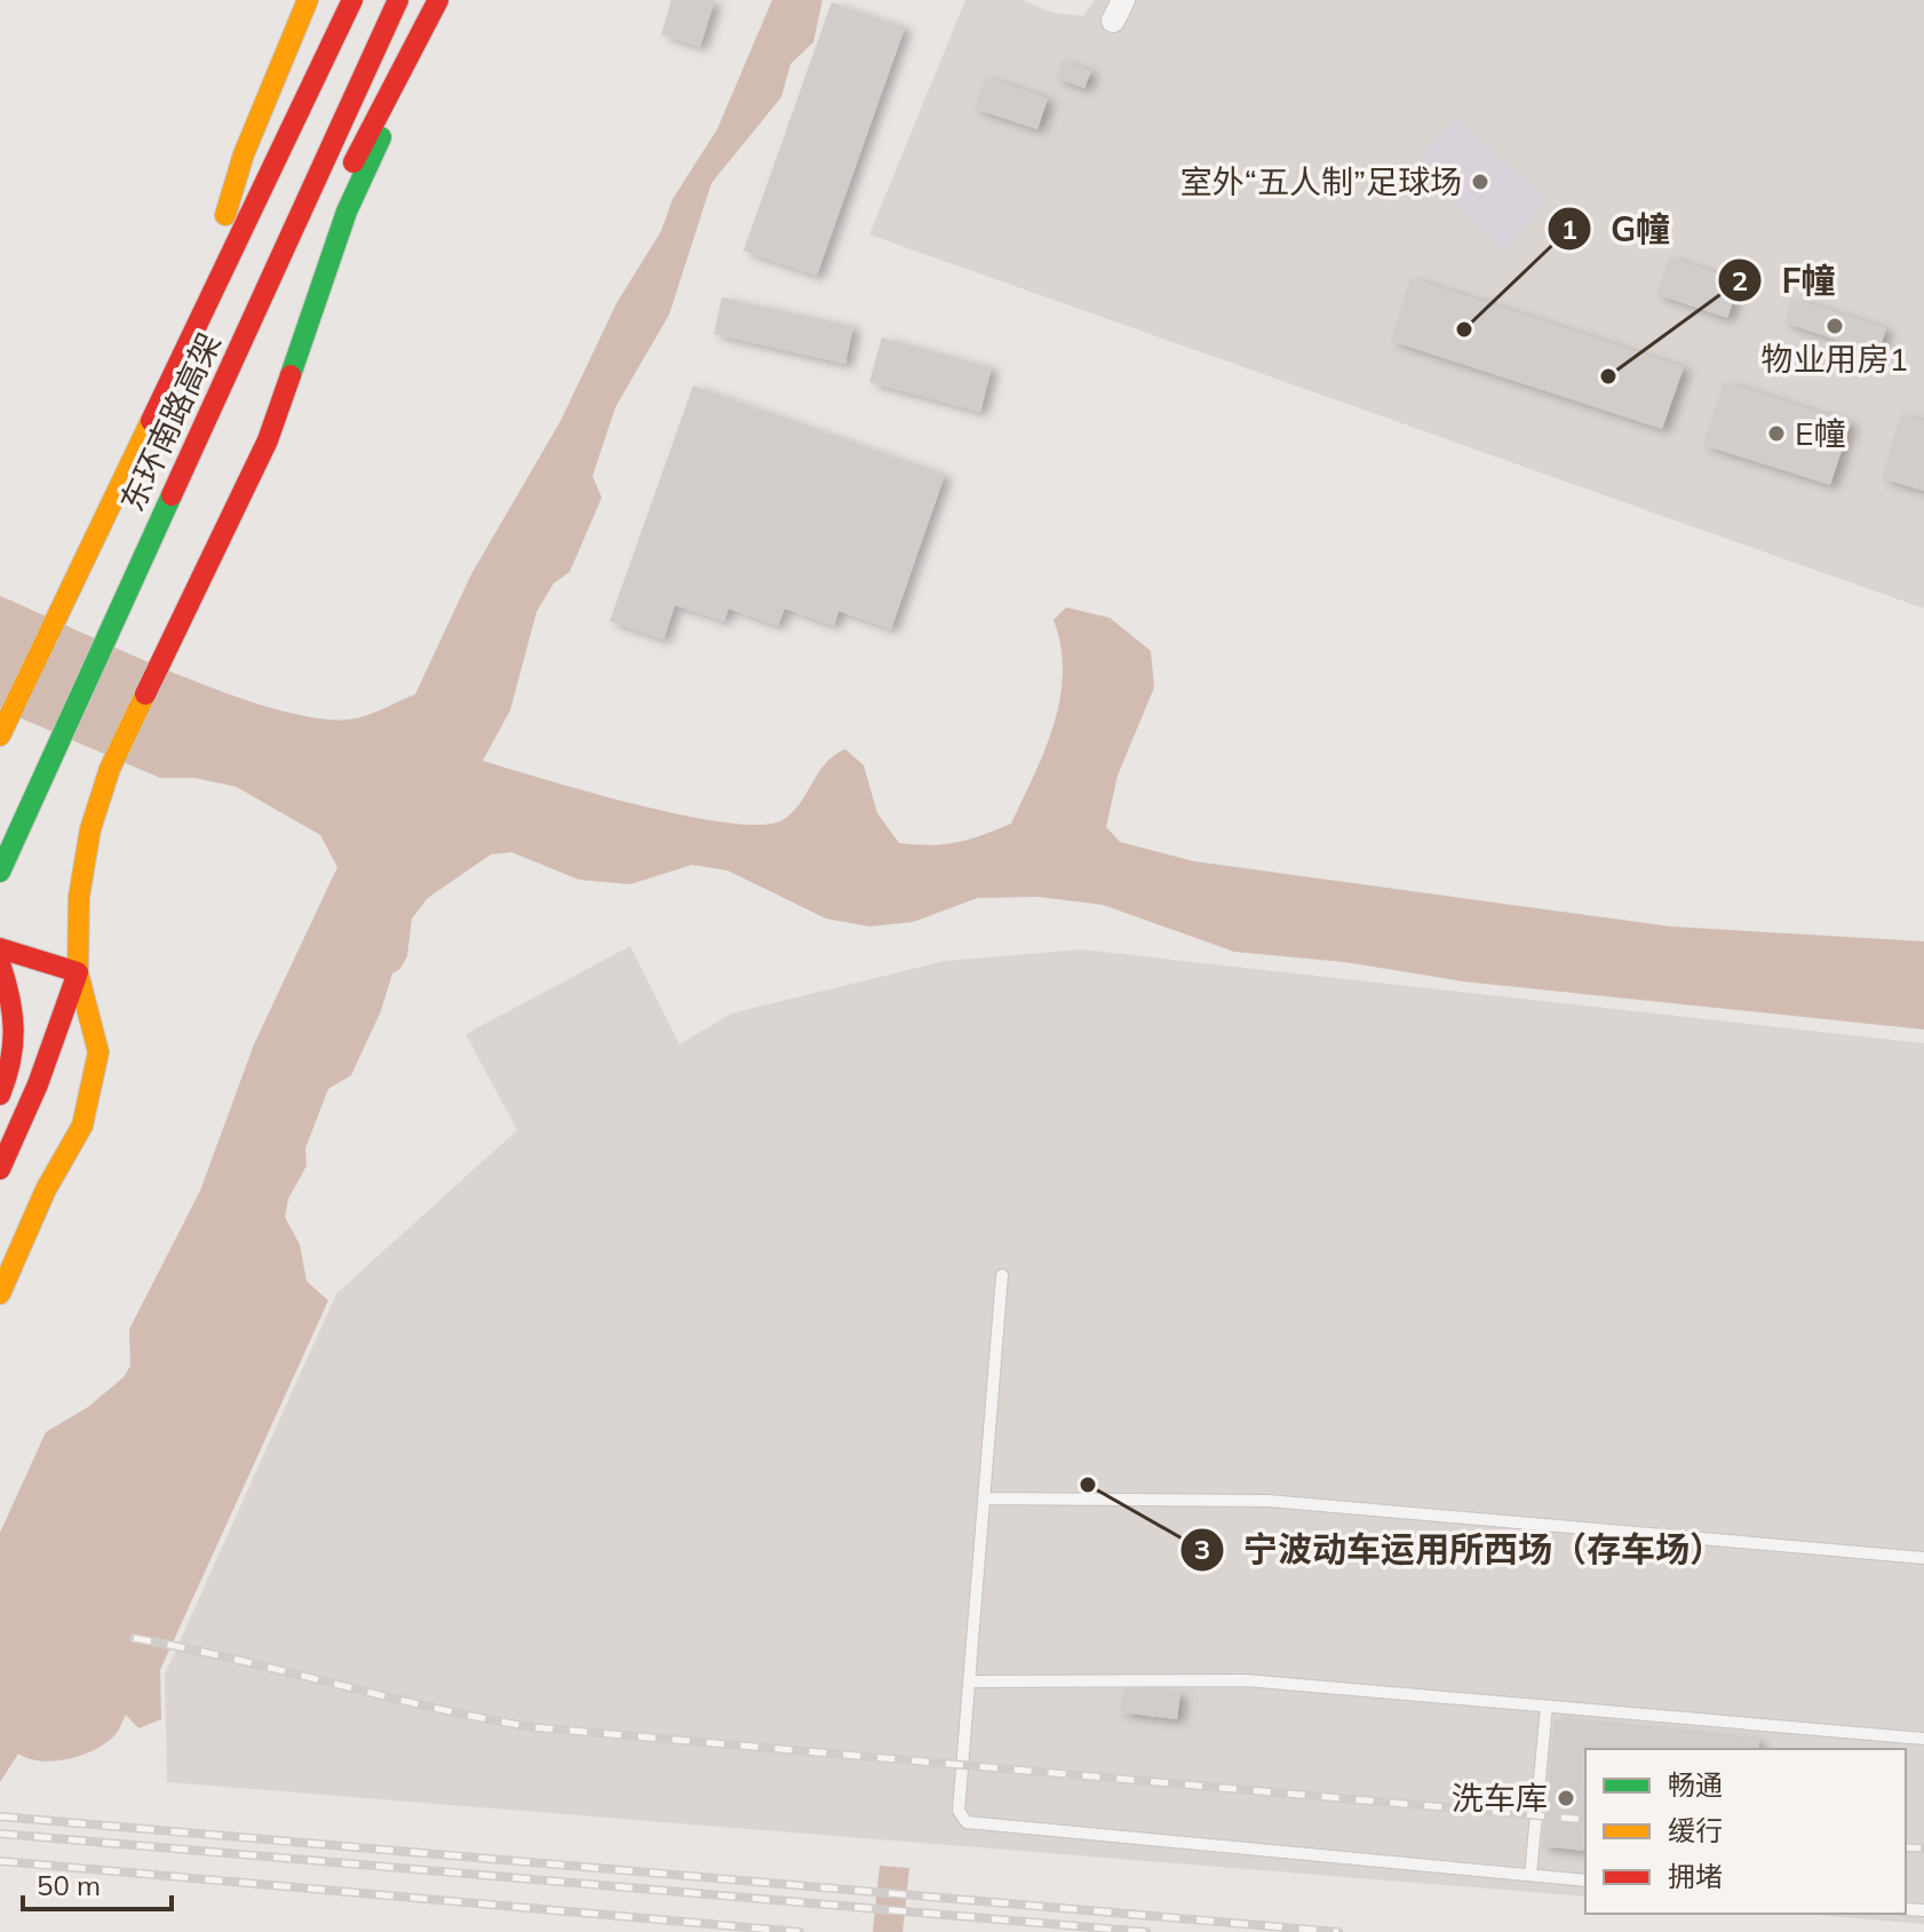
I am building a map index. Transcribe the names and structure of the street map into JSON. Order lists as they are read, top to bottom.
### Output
{
  "streets": {
    "main road": ["东环南路高架"]
  },
  "places": [
    "室外“五人制”足球场",
    "物业用房1",
    "G幢",
    "F幢",
    "E幢",
    "宁波动车运用所西场（存车场）",
    "洗车库"
  ],
  "legend": ["畅通", "缓行", "拥堵"],
  "scale_bar": "50 m"
}
